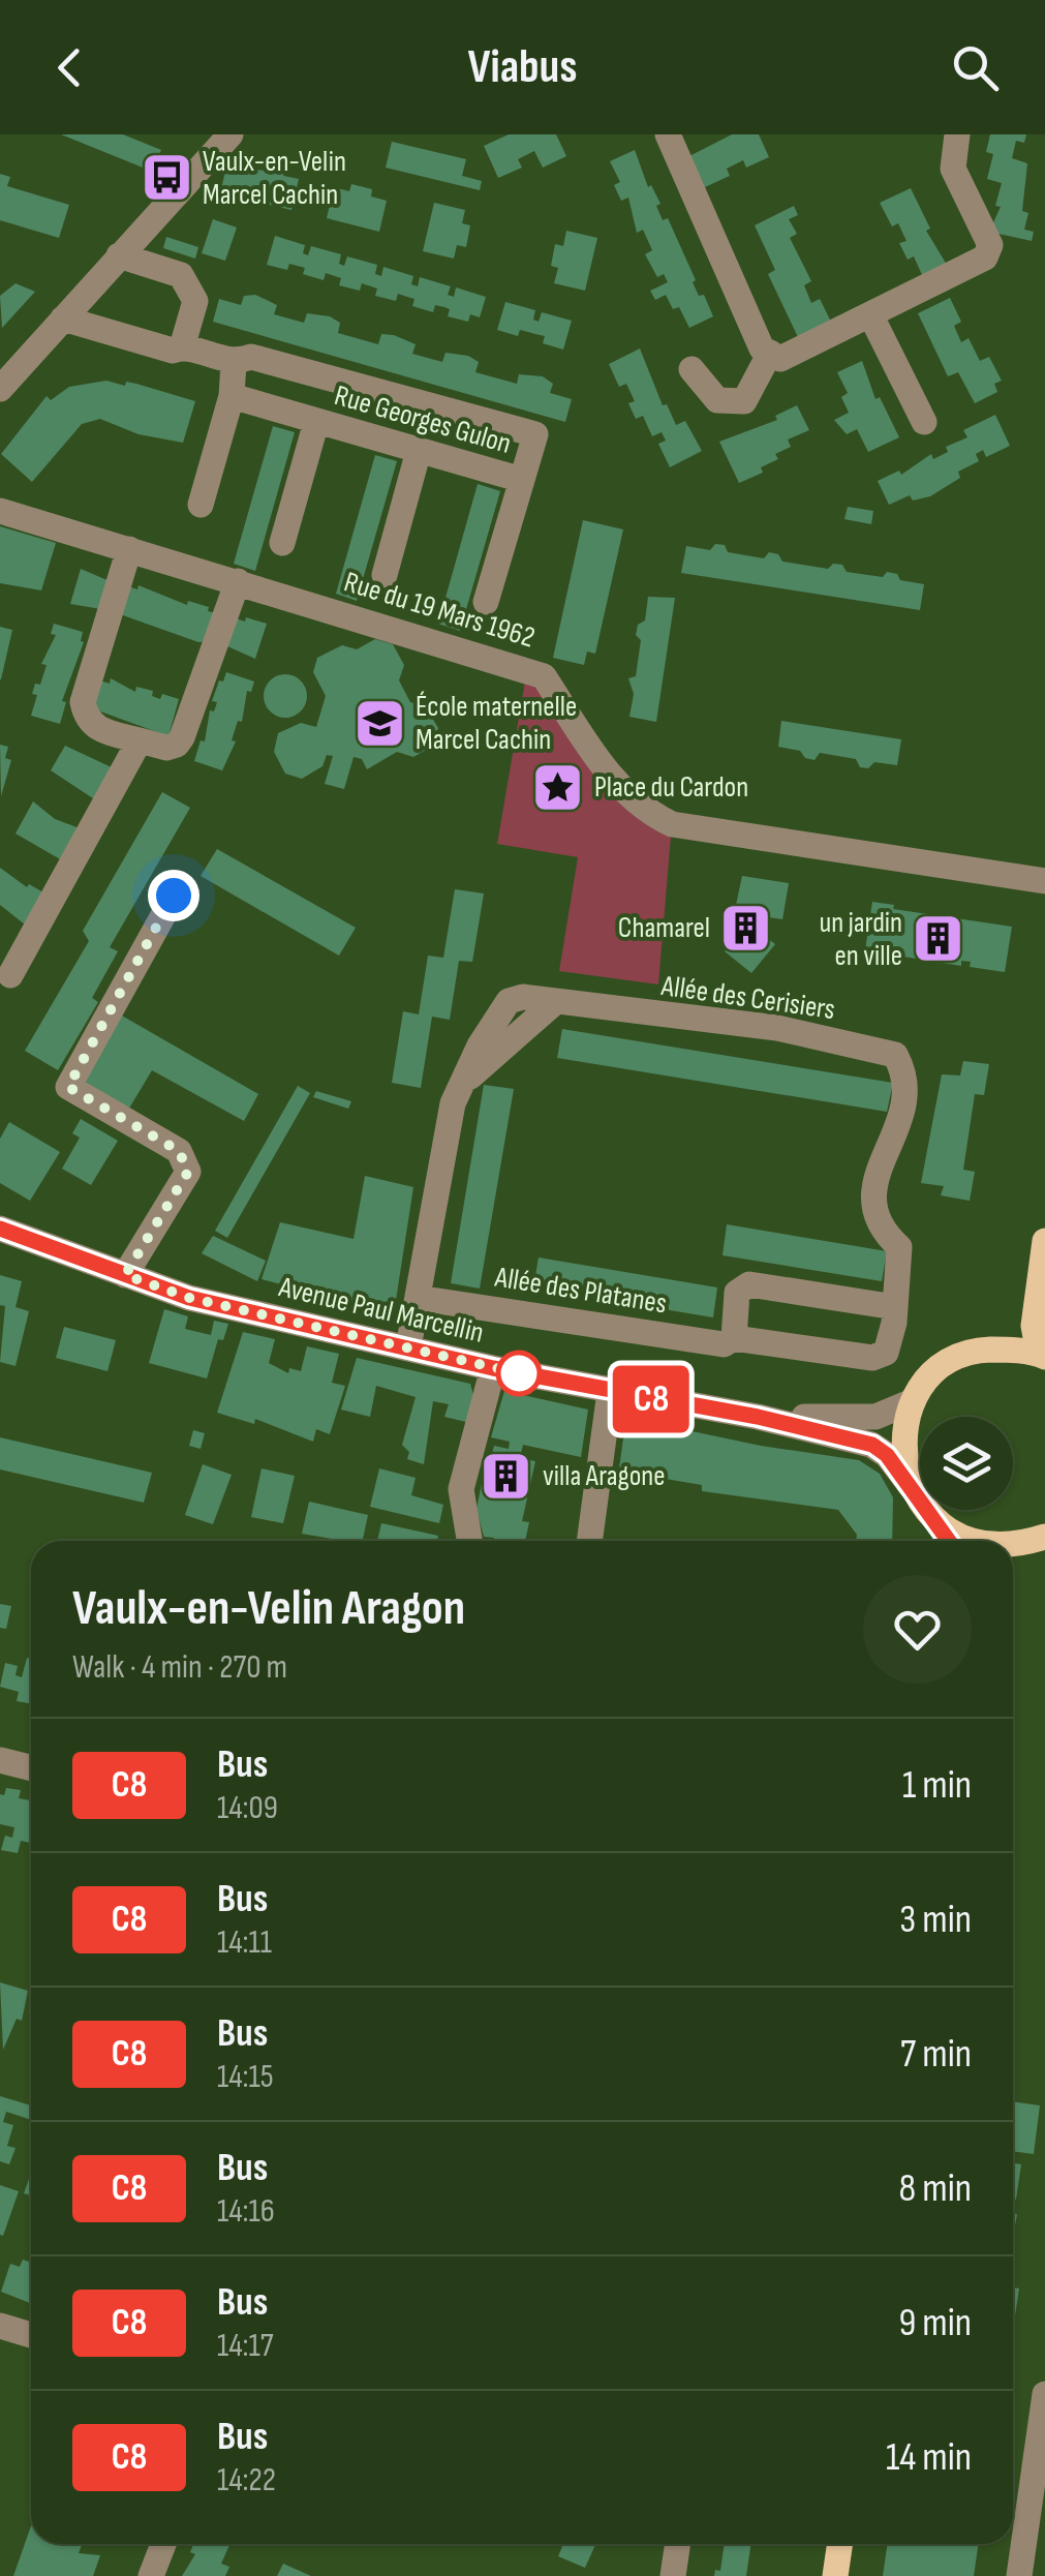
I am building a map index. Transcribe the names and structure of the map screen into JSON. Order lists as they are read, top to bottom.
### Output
{
  "streets": {
    "street": [
      "Rue Georges Gulon",
      "Rue du 19 Mars 1962",
      "Allée des Cerisiers",
      "Allée des Platanes",
      "Avenue Paul Marcellin"
    ]
  },
  "crossings": [
    ["Allée des Cerisiers", "Allée des Platanes"],
    ["Allée des Cerisiers", "Avenue Paul Marcellin"]
  ],
  "places": {
    "bus stop": ["Vaulx-en-Velin Marcel Cachin"],
    "school or university": ["École maternelle Marcel Cachin"],
    "place": ["Place du Cardon"],
    "building": ["Chamarel", "un jardin en ville", "villa Aragone"]
  },
  "lines": ["bus line C8"],
  "page": {
    "header": "Viabus",
    "on_map": "C8",
    "heading": ["Vaulx-en-Velin Aragon", "Walk · 4 min · 270 m"],
    "list": [
      {
        "mark": "C8",
        "name": "Bus",
        "note": "14:09",
        "value": "1 min"
      },
      {
        "mark": "C8",
        "name": "Bus",
        "note": "14:11",
        "value": "3 min"
      },
      {
        "mark": "C8",
        "name": "Bus",
        "note": "14:15",
        "value": "7 min"
      },
      {
        "mark": "C8",
        "name": "Bus",
        "note": "14:16",
        "value": "8 min"
      },
      {
        "mark": "C8",
        "name": "Bus",
        "note": "14:17",
        "value": "9 min"
      },
      {
        "mark": "C8",
        "name": "Bus",
        "note": "14:22",
        "value": "14 min"
      }
    ]
  }
}
